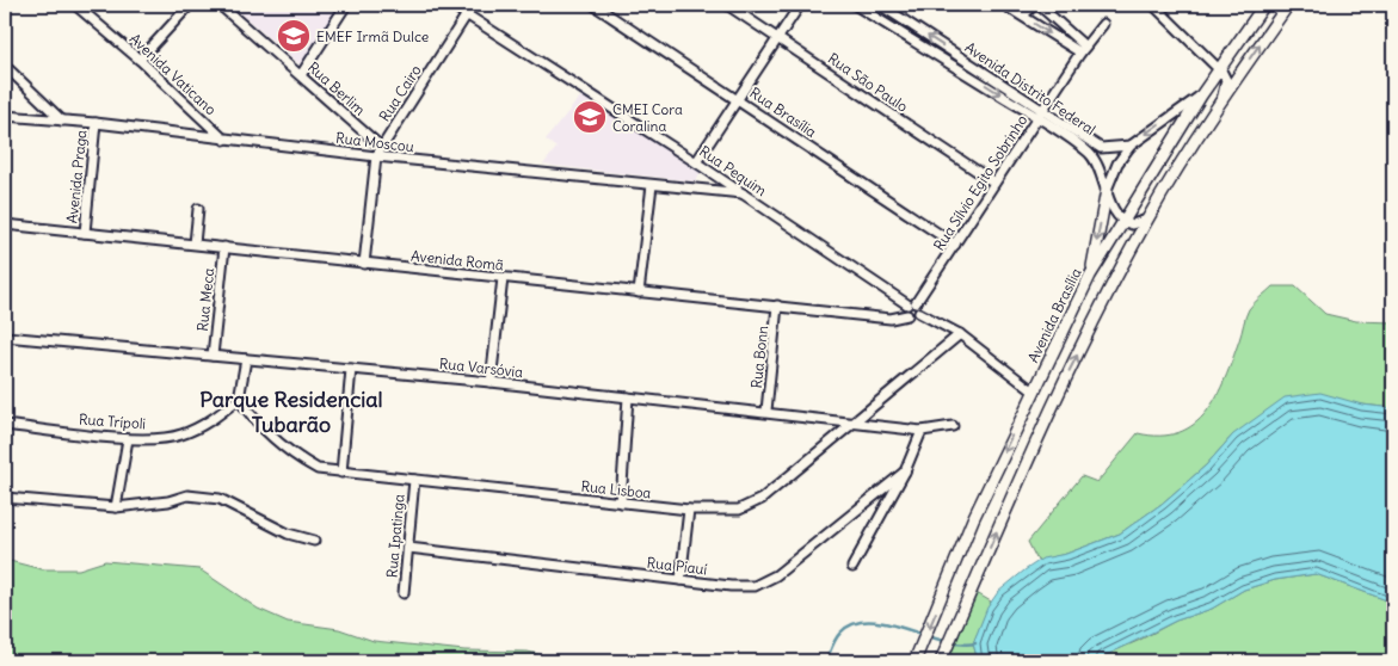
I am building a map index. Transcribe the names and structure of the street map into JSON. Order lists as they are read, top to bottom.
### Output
{
  "streets": {
    "street": [
      "Avenida Vaticano",
      "Rua São Paulo",
      "Rua Berlim",
      "Avenida Distrito Federal",
      "Rua Cairo",
      "Rua Brasília",
      "Rua Moscou",
      "Rua Pequim",
      "Avenida Praga",
      "Rua Sílvio Egito Sobrinho",
      "Avenida Romã",
      "Rua Meca",
      "Avenida Brasília",
      "Rua Bonn",
      "Rua Varsóvia",
      "Rua Trípoli",
      "Rua Lisboa",
      "Rua Ipatinga",
      "Rua Piauí"
    ]
  },
  "crossings": [
    ["Avenida Vaticano", "Rua Moscou"],
    ["Rua São Paulo", "Rua Sílvio Egito Sobrinho"],
    ["Rua Berlim", "Rua Cairo"],
    ["Avenida Distrito Federal", "Rua Sílvio Egito Sobrinho"],
    ["Avenida Distrito Federal", "Avenida Brasília"],
    ["Rua Cairo", "Rua Moscou"],
    ["Rua Cairo", "Rua Pequim"],
    ["Rua Cairo", "Avenida Romã"],
    ["Rua Brasília", "Rua Sílvio Egito Sobrinho"],
    ["Rua Moscou", "Rua Pequim"],
    ["Rua Moscou", "Avenida Praga"],
    ["Rua Pequim", "Rua Sílvio Egito Sobrinho"],
    ["Rua Pequim", "Avenida Romã"],
    ["Rua Pequim", "Avenida Brasília"],
    ["Rua Pequim", "Rua Lisboa"],
    ["Avenida Praga", "Avenida Romã"],
    ["Rua Sílvio Egito Sobrinho", "Avenida Romã"],
    ["Avenida Romã", "Rua Meca"],
    ["Avenida Romã", "Rua Bonn"],
    ["Rua Meca", "Rua Varsóvia"],
    ["Rua Bonn", "Rua Varsóvia"],
    ["Rua Varsóvia", "Rua Lisboa"],
    ["Rua Trípoli", "Rua Lisboa"],
    ["Rua Lisboa", "Rua Ipatinga"],
    ["Rua Ipatinga", "Rua Piauí"]
  ],
  "districts": ["Parque Residencial Tubarão"],
  "places": {
    "school or university": ["EMEF Irmã Dulce", "CMEI Cora Coralina"]
  }
}
